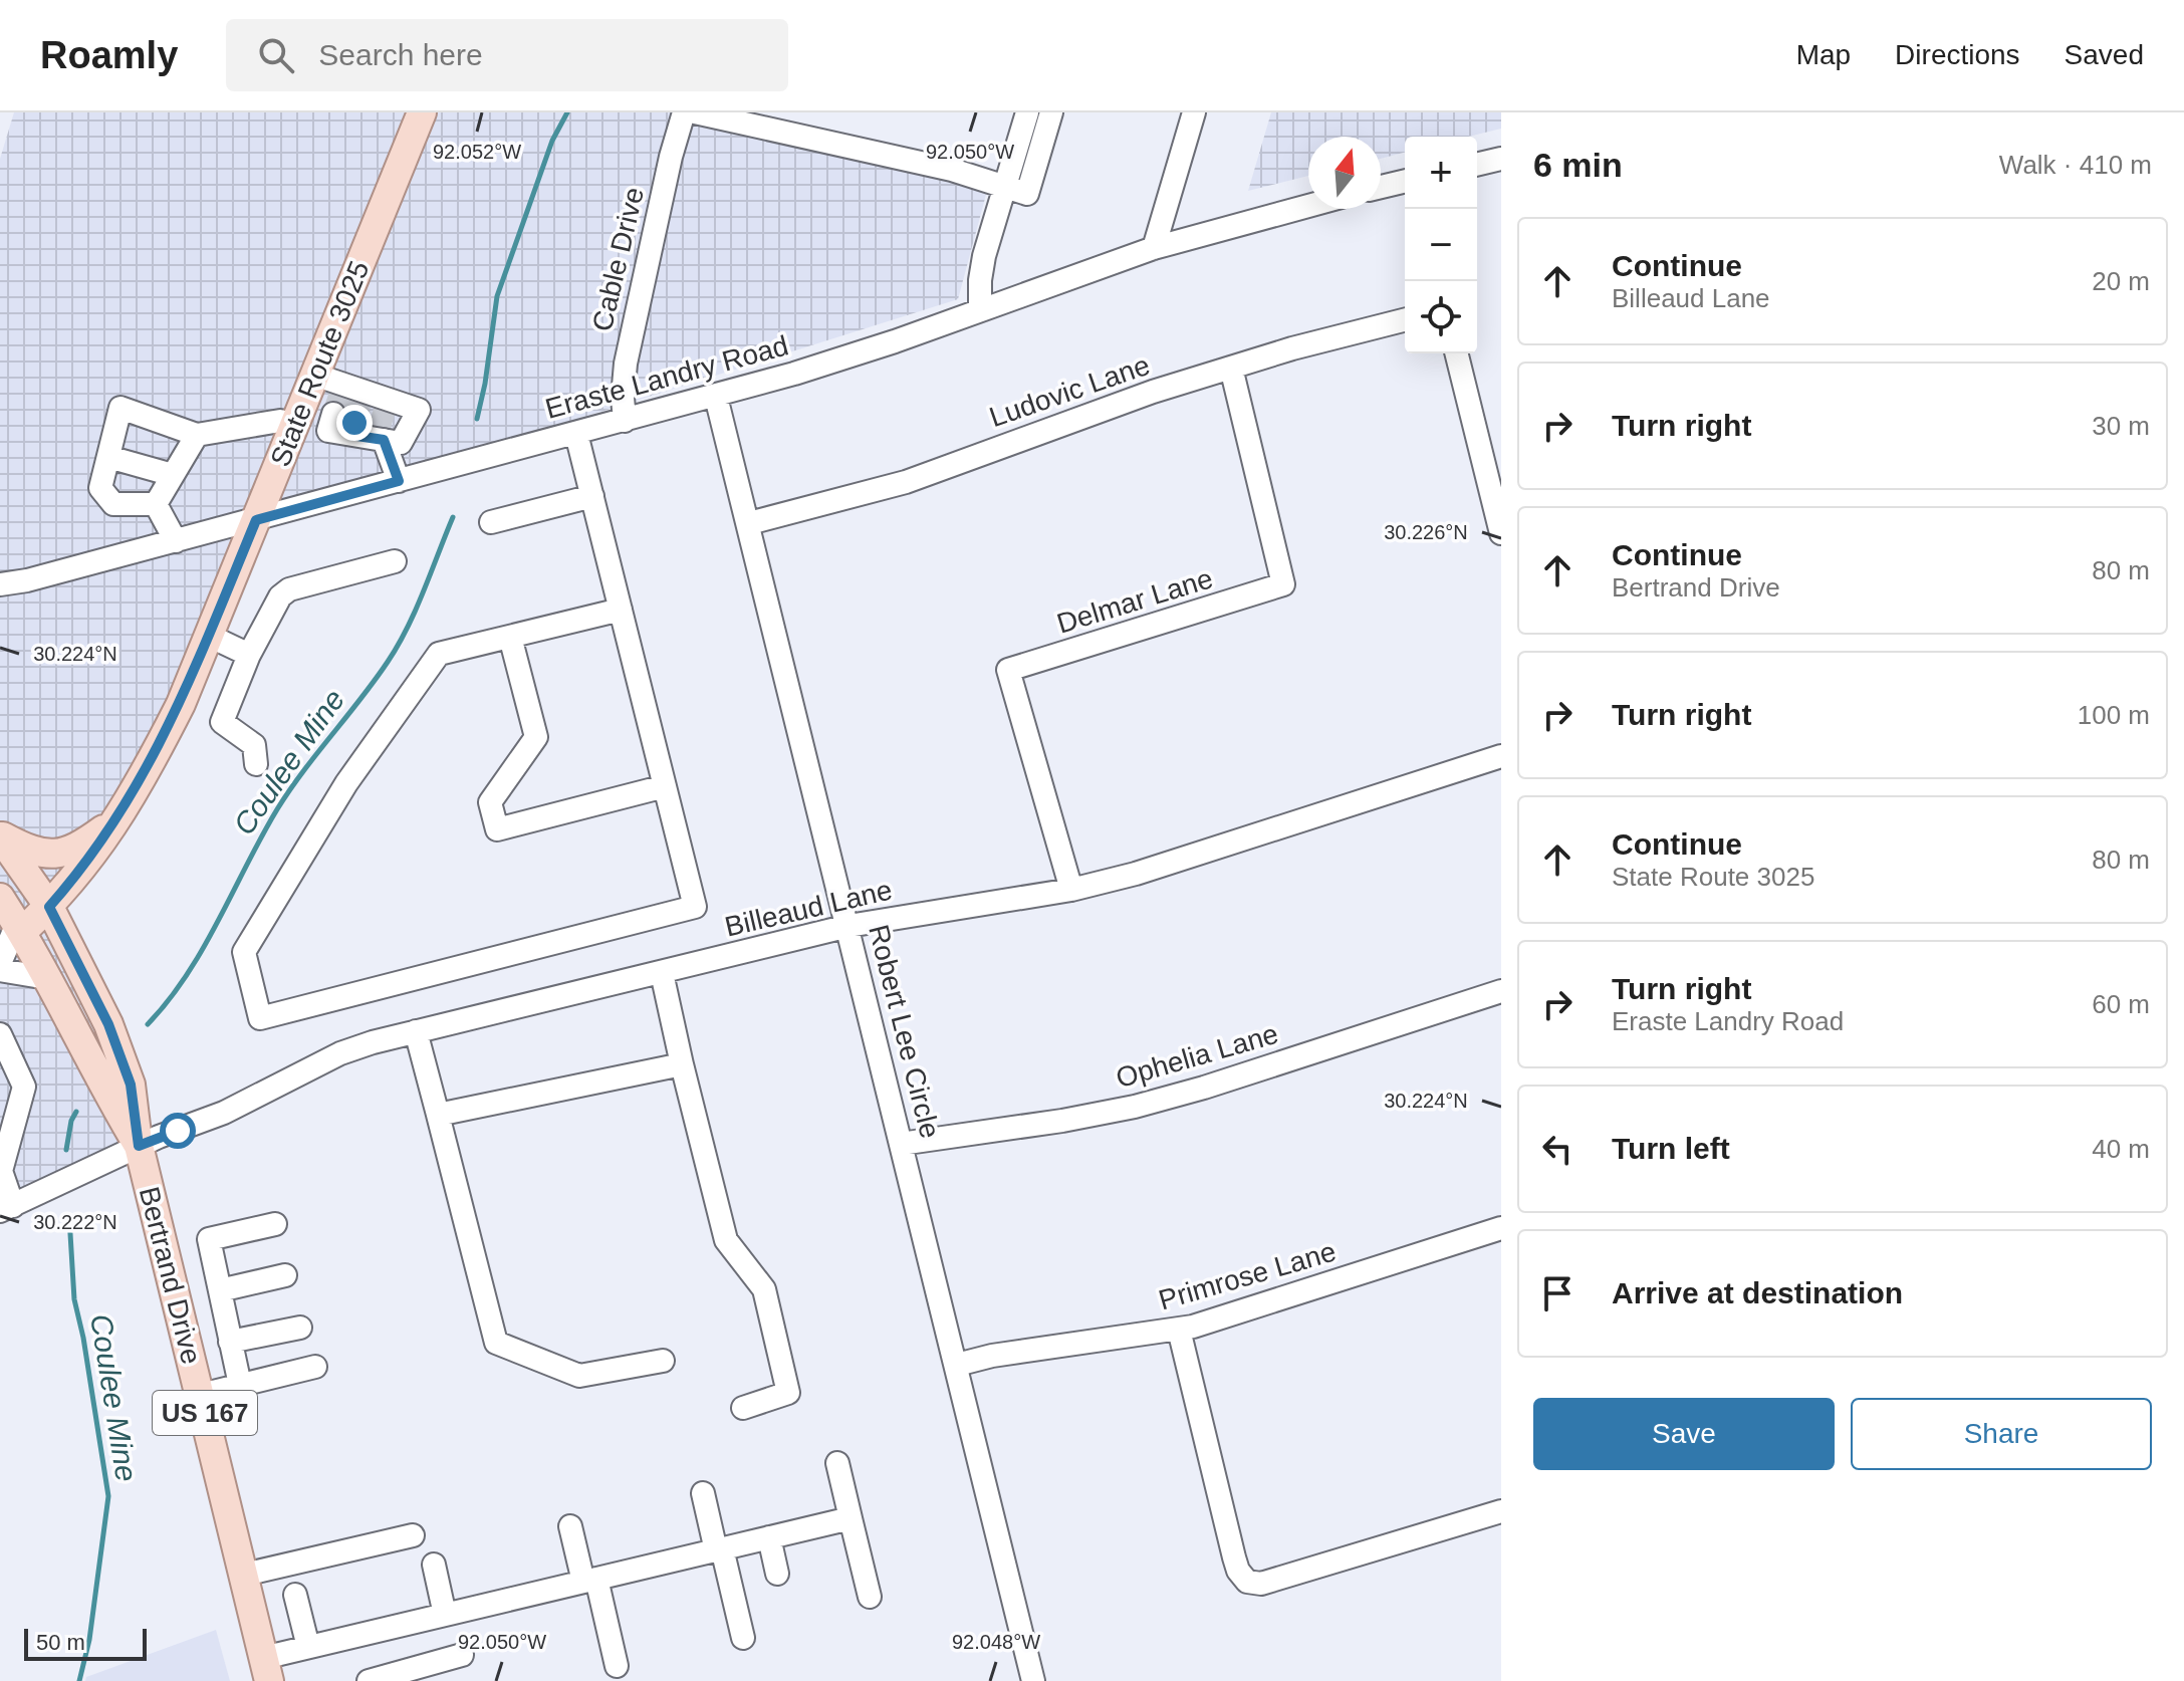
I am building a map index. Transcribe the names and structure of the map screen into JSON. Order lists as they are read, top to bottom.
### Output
{
  "streets": {
    "main road": ["State Route 3025", "Bertrand Drive", "US 167"],
    "street": [
      "Cable Drive",
      "Eraste Landry Road",
      "Ludovic Lane",
      "Delmar Lane",
      "Billeaud Lane",
      "Robert Lee Circle",
      "Ophelia Lane",
      "Primrose Lane"
    ]
  },
  "crossings": [
    ["Cable Drive", "Eraste Landry Road"],
    ["State Route 3025", "Eraste Landry Road"],
    ["State Route 3025", "Bertrand Drive"],
    ["State Route 3025", "US 167"],
    ["Eraste Landry Road", "Robert Lee Circle"],
    ["Ludovic Lane", "Delmar Lane"],
    ["Ludovic Lane", "Robert Lee Circle"],
    ["Delmar Lane", "Billeaud Lane"],
    ["Billeaud Lane", "Robert Lee Circle"],
    ["Billeaud Lane", "Bertrand Drive"],
    ["Billeaud Lane", "US 167"],
    ["Robert Lee Circle", "Ophelia Lane"],
    ["Robert Lee Circle", "Primrose Lane"],
    ["Bertrand Drive", "US 167"]
  ],
  "water": ["Coulee Mine"],
  "scale_bar": "50 m",
  "north": "top",
  "page": {
    "header": "Roamly",
    "search": "Search here",
    "nav": ["Map", "Directions", "Saved"],
    "heading": ["6 min", "Walk · 410 m"],
    "map_buttons": ["+", "−"],
    "list": [
      ["Continue", "Billeaud Lane", "20 m"],
      ["Turn right", "30 m"],
      ["Continue", "Bertrand Drive", "80 m"],
      ["Turn right", "100 m"],
      ["Continue", "State Route 3025", "80 m"],
      ["Turn right", "Eraste Landry Road", "60 m"],
      ["Turn left", "40 m"],
      "Arrive at destination"
    ],
    "buttons": ["Save", "Share"],
    "scale": "50 m"
  },
  "coordinates": [
    "92.052°W",
    "92.050°W",
    "30.226°N",
    "30.224°N",
    "30.222°N",
    "92.048°W"
  ]
}
